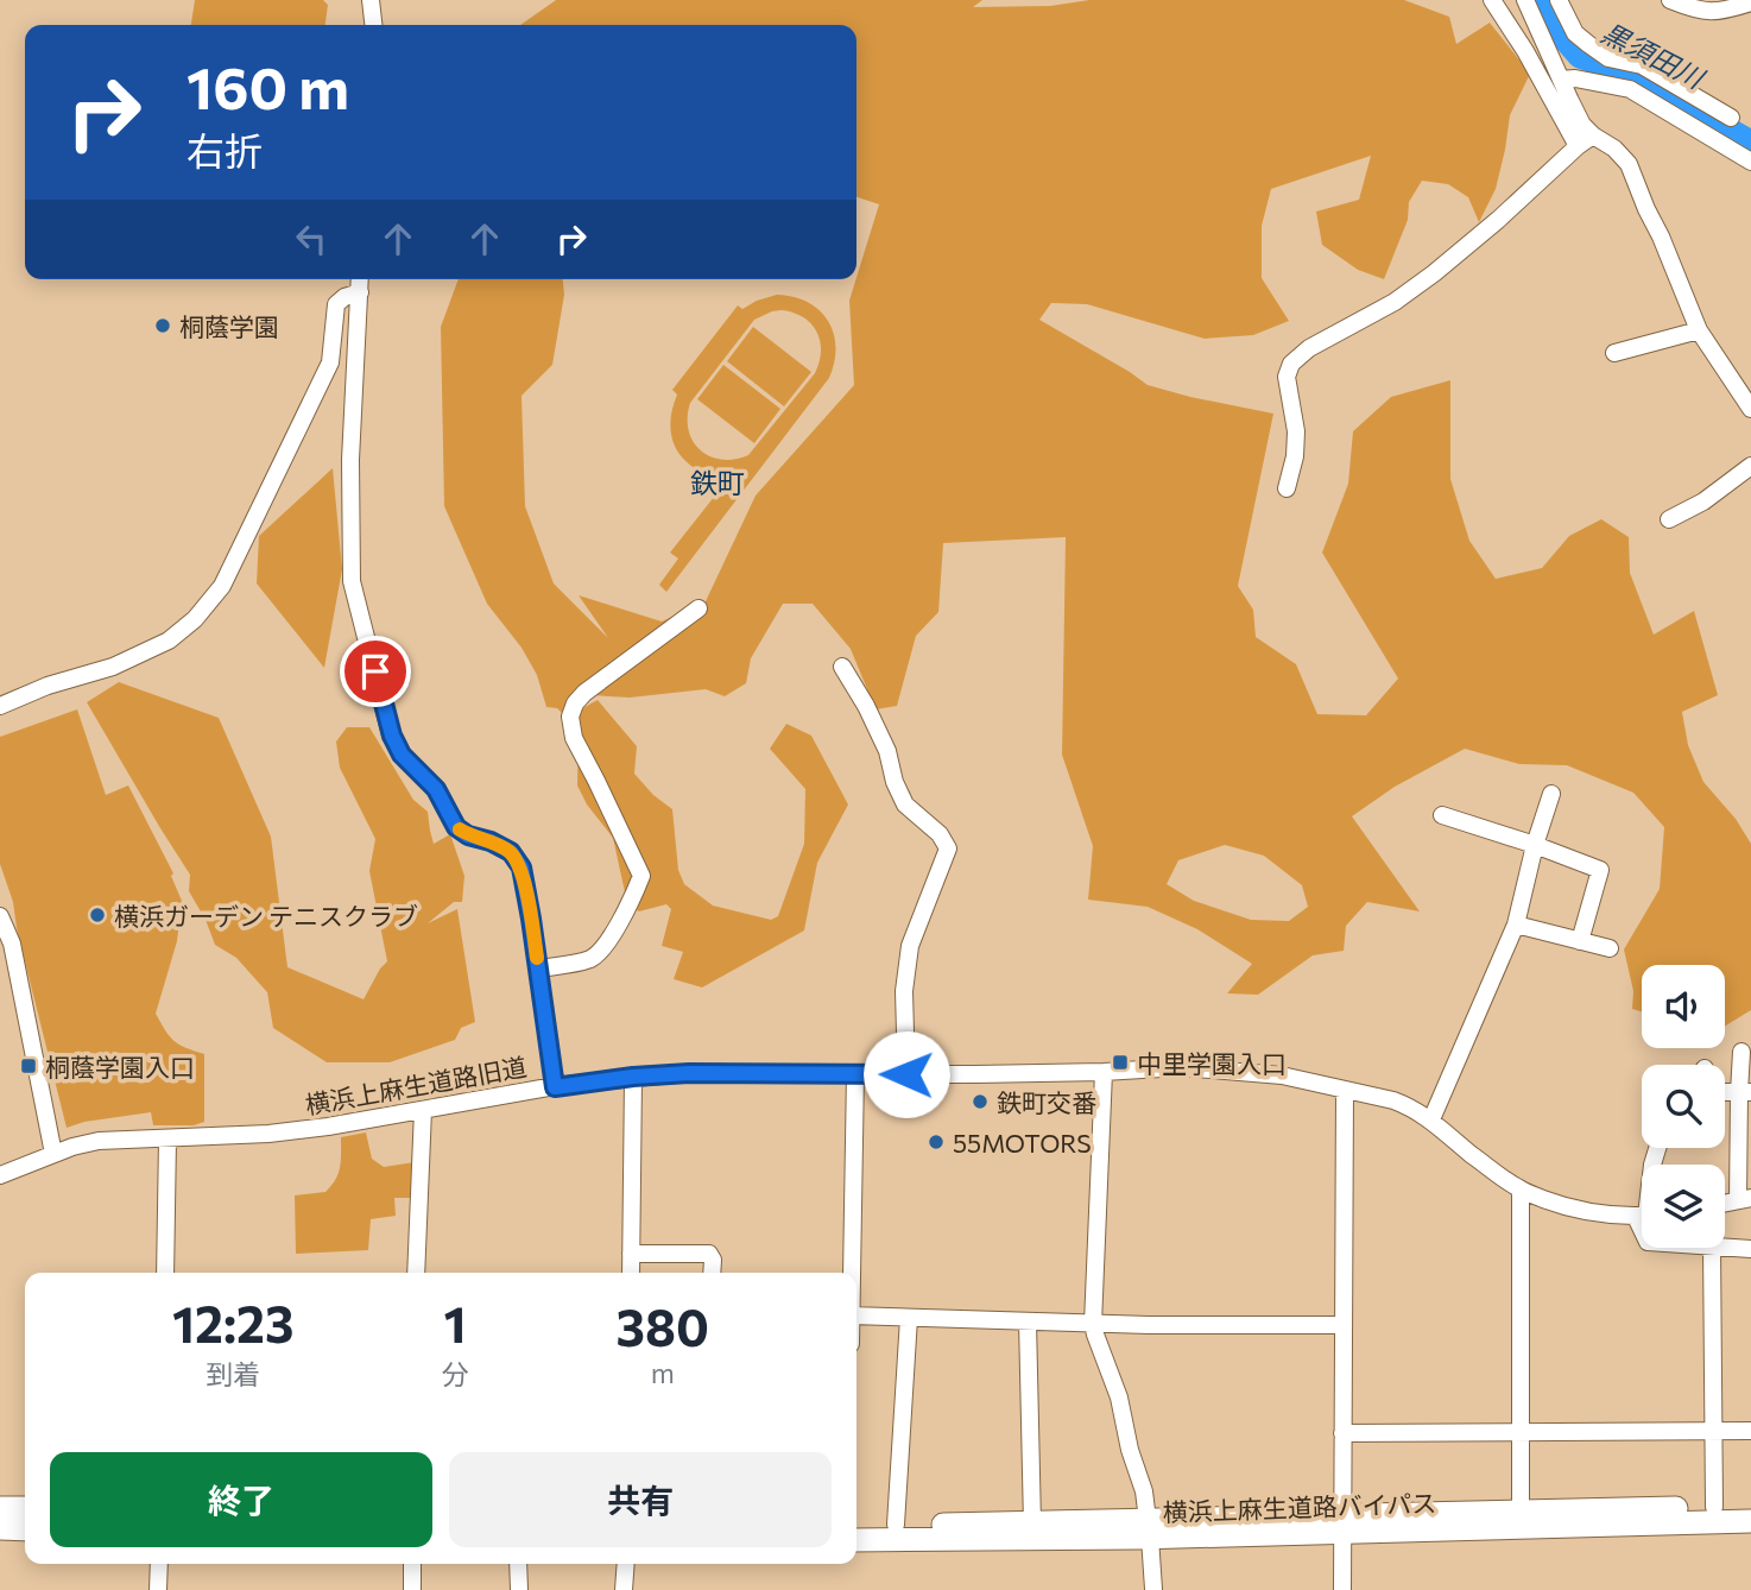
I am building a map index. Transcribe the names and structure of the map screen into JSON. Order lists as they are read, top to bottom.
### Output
{
  "streets": {
    "main road": ["横浜上麻生道路バイパス"],
    "street": ["横浜上麻生道路旧道"]
  },
  "districts": ["鉄町"],
  "water": ["黒須田川"],
  "places": {
    "other": [
      "桐蔭学園",
      "横浜ガーデン テニスクラブ",
      "鉄町交番",
      "55MOTORS"
    ],
    "transit": ["中里学園入口", "桐蔭学園入口"]
  },
  "page": {
    "turn": ["160 m", "右折"],
    "eta": [
      "12:23",
      "到着",
      "1",
      "分",
      "380",
      "m"
    ],
    "buttons": ["終了", "共有"]
  }
}
